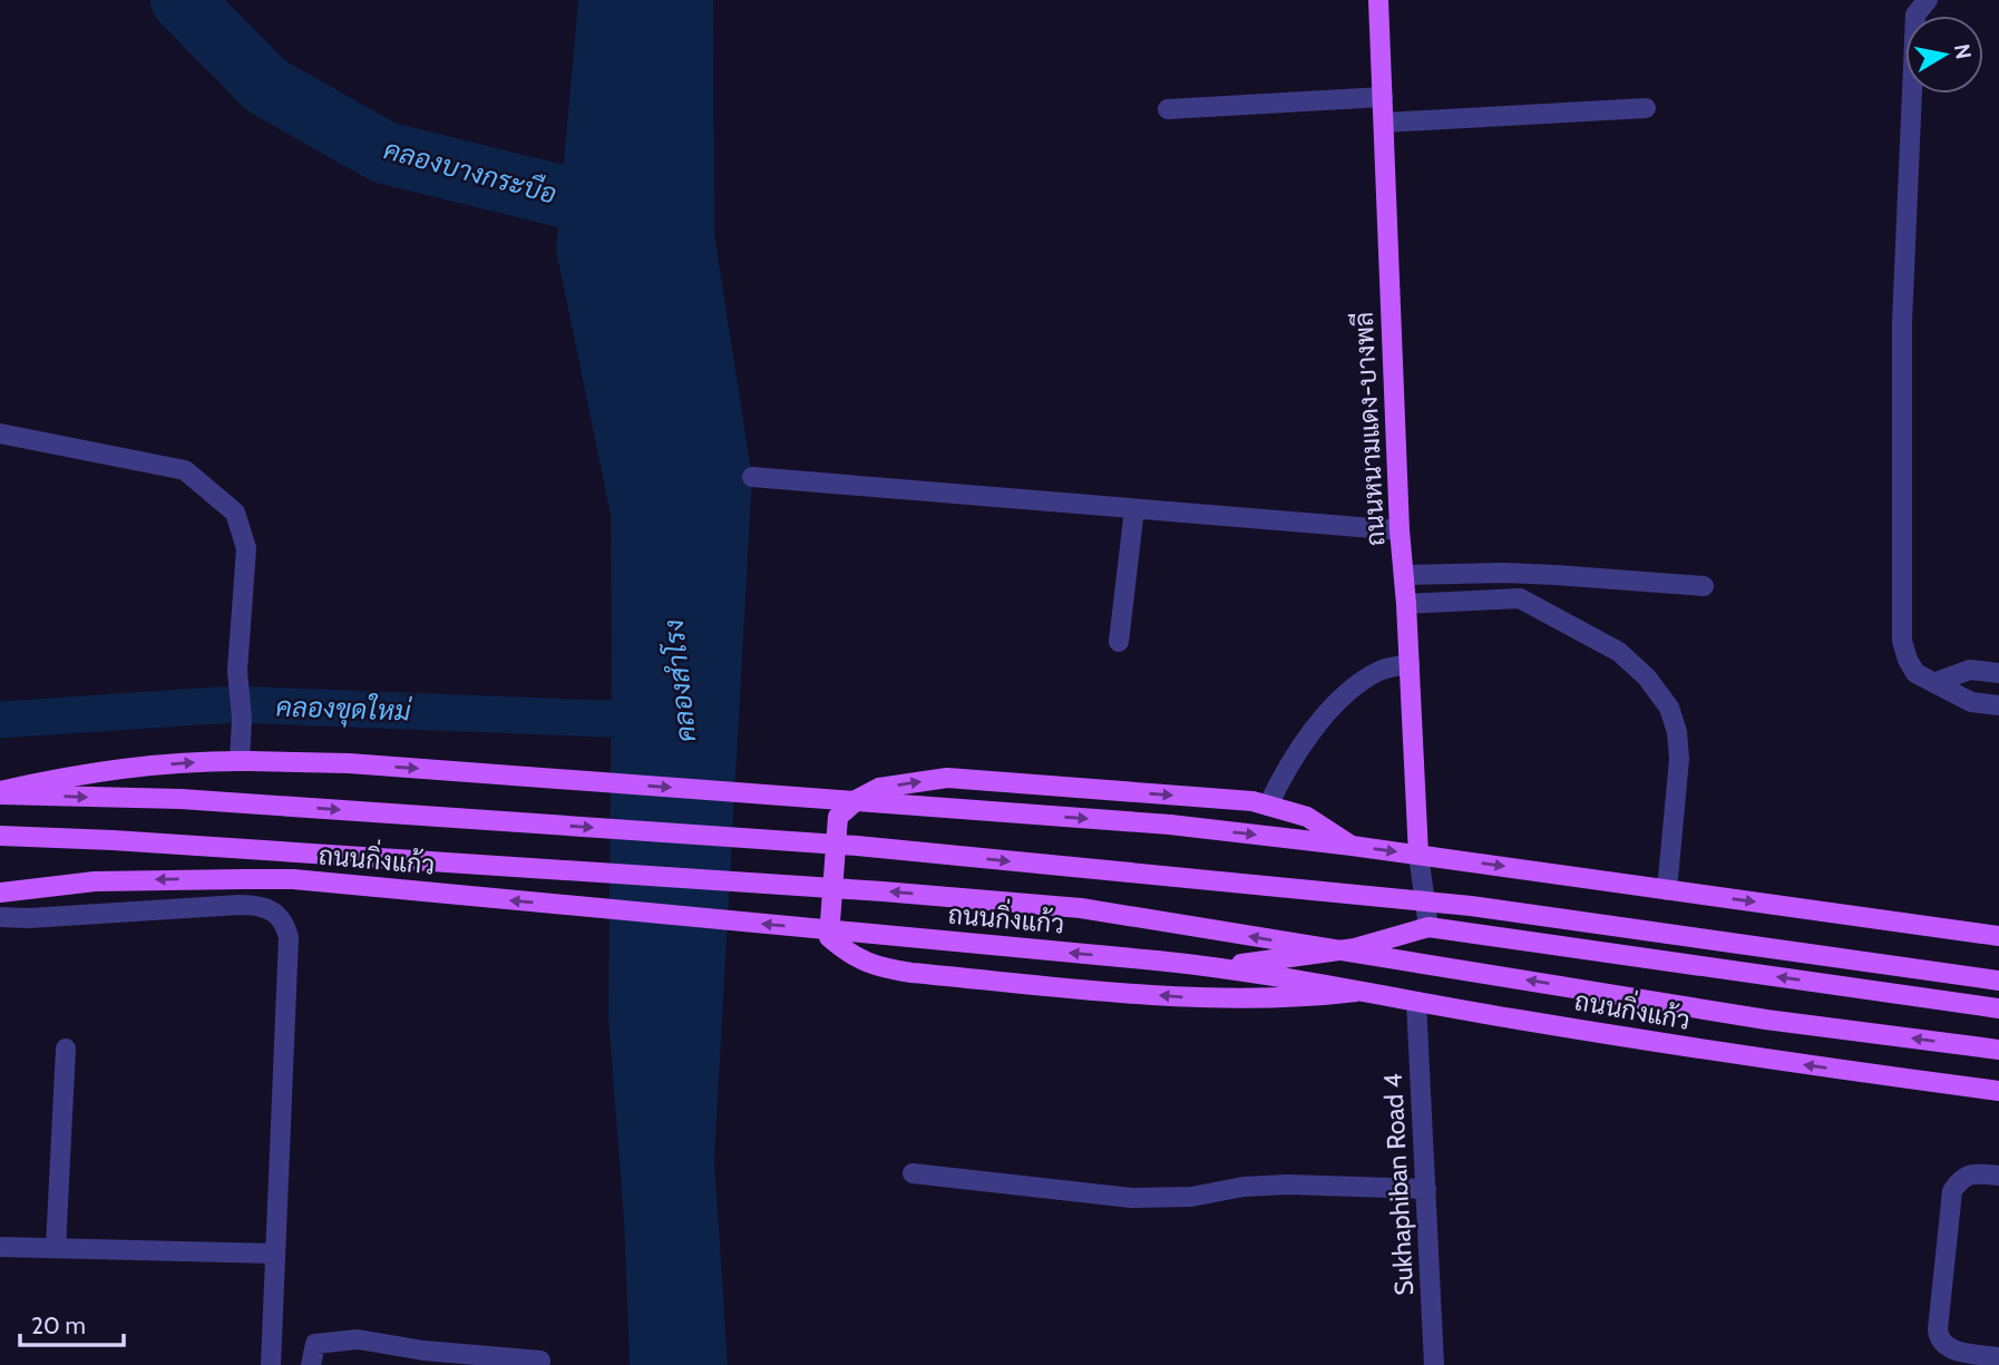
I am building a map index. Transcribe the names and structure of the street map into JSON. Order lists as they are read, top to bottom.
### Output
{
  "streets": {
    "main road": ["ถนนหนามแดง-บางพลี", "ถนนกิ่งแก้ว"],
    "street": ["Sukhaphiban Road 4"]
  },
  "crossings": [
    ["ถนนกิ่งแก้ว", "Sukhaphiban Road 4"]
  ],
  "water": ["คลองบางกระบือ", "คลองสำโรง", "คลองขุดใหม่"],
  "scale_bar": "20 m",
  "north": "right"
}
